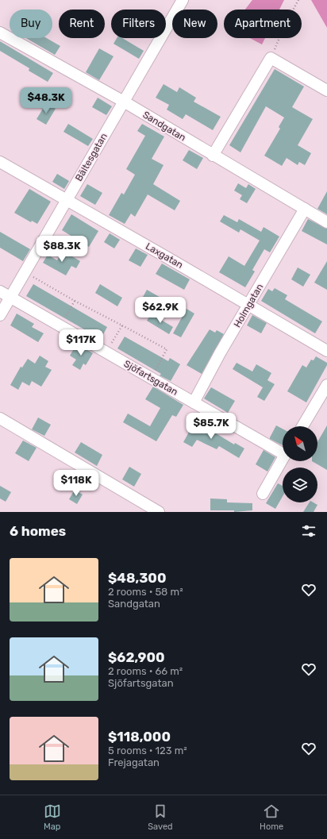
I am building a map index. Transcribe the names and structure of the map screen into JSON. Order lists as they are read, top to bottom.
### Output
{
  "streets": {
    "street": [
      "Sandgatan",
      "Bältesgatan",
      "Laxgatan",
      "Holmgatan",
      "Sjöfartsgatan"
    ]
  },
  "crossings": [
    ["Sandgatan", "Bältesgatan"],
    ["Sandgatan", "Holmgatan"],
    ["Bältesgatan", "Laxgatan"],
    ["Bältesgatan", "Sjöfartsgatan"],
    ["Laxgatan", "Holmgatan"],
    ["Holmgatan", "Sjöfartsgatan"]
  ],
  "north": "top left",
  "page": {
    "chip": [
      "Buy",
      "Rent",
      "Filters",
      "New",
      "Apartment"
    ],
    "price": [
      "$48.3K",
      "$88.3K",
      "$62.9K",
      "$117K",
      "$85.7K",
      "$118K"
    ],
    "heading": "6 homes",
    "list": [
      {
        "name": "$48,300",
        "note": "2 rooms · 58 m² · Sandgatan"
      },
      {
        "name": "$62,900",
        "note": "2 rooms · 66 m² · Sjöfartsgatan"
      },
      {
        "name": "$118,000",
        "note": "5 rooms · 123 m² · Frejagatan"
      }
    ],
    "tabs": ["Map", "Saved", "Home"]
  }
}
